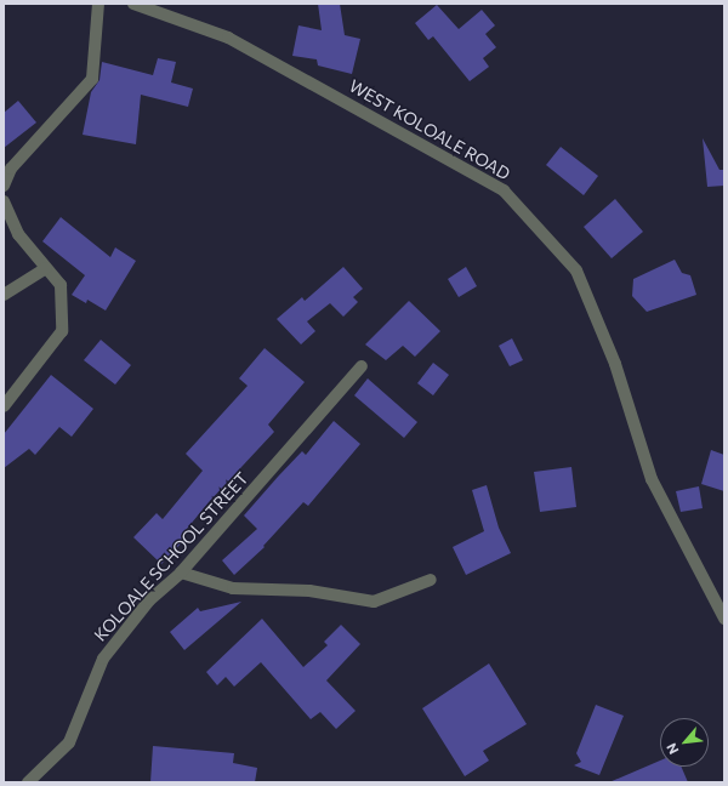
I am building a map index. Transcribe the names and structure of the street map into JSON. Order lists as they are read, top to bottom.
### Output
{
  "streets": {
    "street": ["WEST KOLOALE ROAD", "KOLOALE SCHOOL STREET"]
  },
  "north": "bottom left"
}
